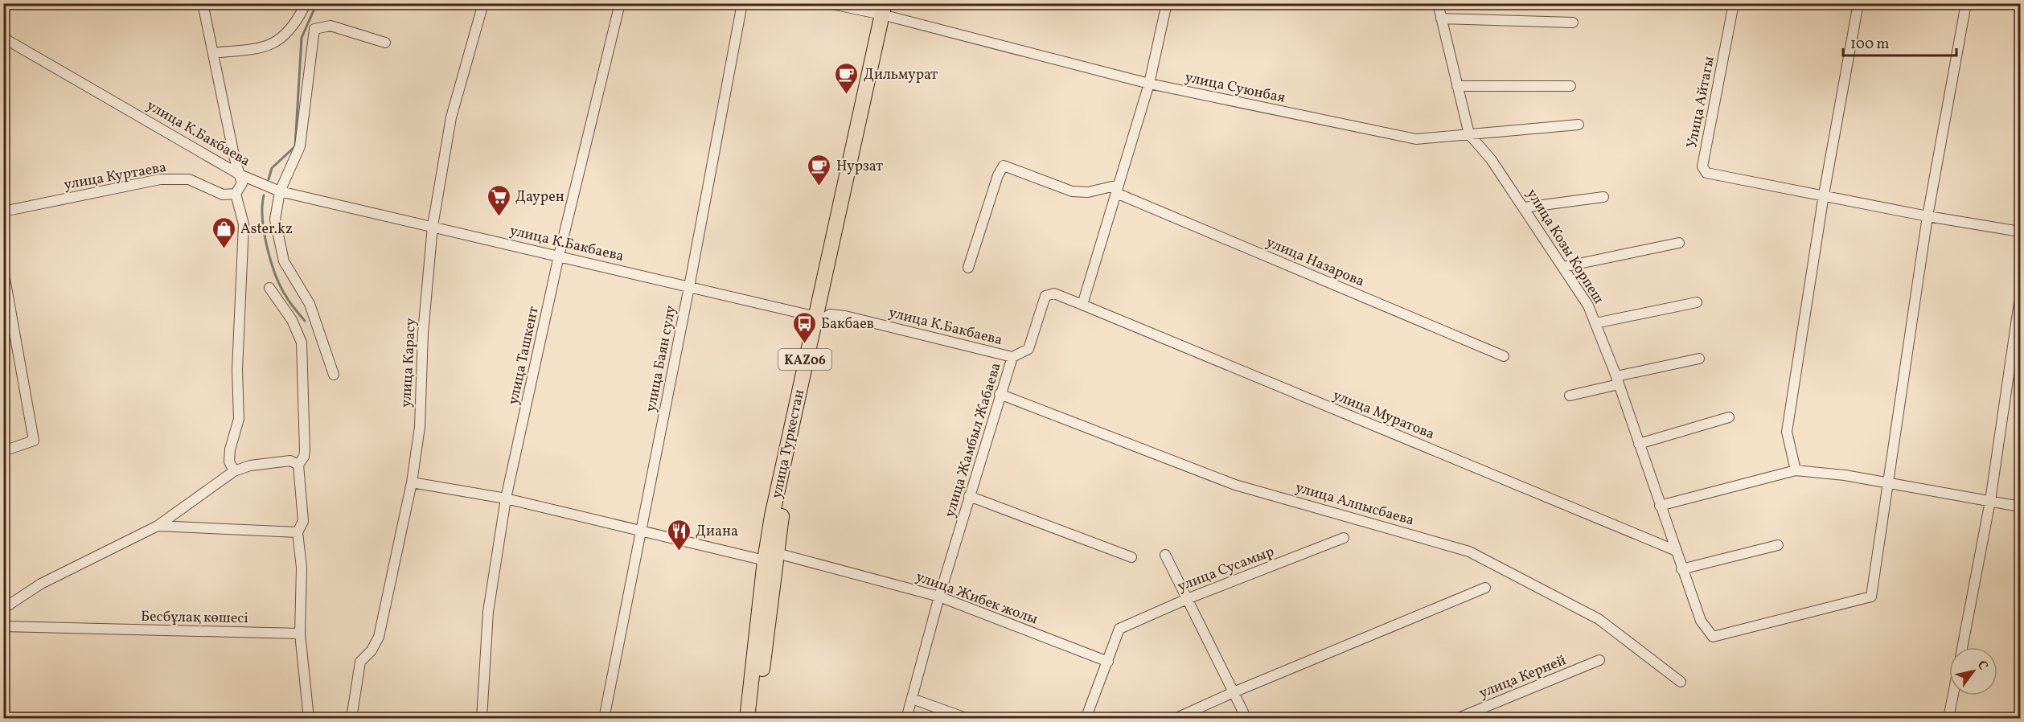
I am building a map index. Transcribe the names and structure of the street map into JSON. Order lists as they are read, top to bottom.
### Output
{
  "streets": {
    "highway": ["KАZ06", "улица Туркестан"],
    "street": [
      "улица Суюнбая",
      "Улица Айтагы",
      "улица К.Бакбаева",
      "улица Куртаева",
      "улица Козы Корпеш",
      "улица Назарова",
      "улица Ташкент",
      "улица Баян сулу",
      "улица Карасу",
      "улица Муратова",
      "улица Жамбыл Жабаева",
      "улица Алпысбаева",
      "улица Сусамыр",
      "улица Жибек жолы",
      "Бесбұлақ көшесі",
      "улица Керней"
    ]
  },
  "crossings": [
    ["улица Суюнбая", "улица Козы Корпеш"],
    ["улица Суюнбая", "улица Туркестан"],
    ["улица К.Бакбаева", "улица Ташкент"],
    ["улица К.Бакбаева", "улица Баян сулу"],
    ["улица К.Бакбаева", "улица Карасу"],
    ["улица К.Бакбаева", "улица Жамбыл Жабаева"],
    ["улица К.Бакбаева", "улица Туркестан"],
    ["улица Козы Корпеш", "улица Муратова"],
    ["улица Ташкент", "улица Жибек жолы"],
    ["улица Баян сулу", "улица Жибек жолы"],
    ["улица Карасу", "улица Жибек жолы"],
    ["улица Муратова", "улица Жамбыл Жабаева"],
    ["улица Жамбыл Жабаева", "улица Алпысбаева"],
    ["улица Жамбыл Жабаева", "улица Жибек жолы"],
    ["улица Туркестан", "улица Жибек жолы"],
    ["улица Сусамыр", "улица Жибек жолы"]
  ],
  "places": {
    "cafe": ["Дильмурат", "Нурзат"],
    "supermarket": ["Даурен"],
    "shop": ["Aster.kz"],
    "bus stop": ["Бакбаев"],
    "restaurant": ["Диана"]
  },
  "scale_bar": "100 m",
  "north": "top right"
}
